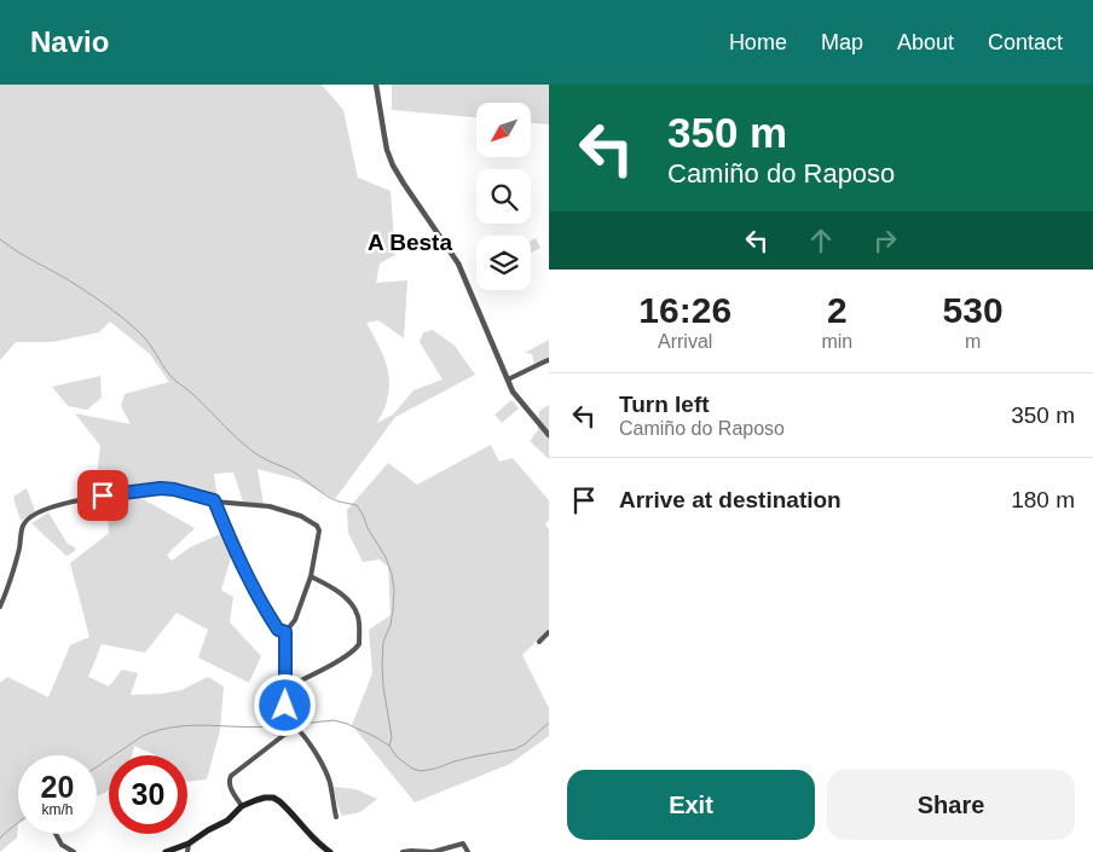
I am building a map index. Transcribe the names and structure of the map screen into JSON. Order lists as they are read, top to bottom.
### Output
{
  "districts": ["A Besta"],
  "north": "bottom left",
  "page": {
    "header": "Navio",
    "nav": [
      "Home",
      "Map",
      "About",
      "Contact"
    ],
    "turn": ["350 m", "Camiño do Raposo"],
    "eta": [
      "16:26",
      "Arrival",
      "2",
      "min",
      "530",
      "m"
    ],
    "list": [
      {
        "name": "Turn left",
        "note": "Camiño do Raposo",
        "value": "350 m"
      },
      {
        "name": "Arrive at destination",
        "value": "180 m"
      }
    ],
    "speed": "20 km/h",
    "limit": "30",
    "buttons": ["Exit", "Share"]
  }
}
